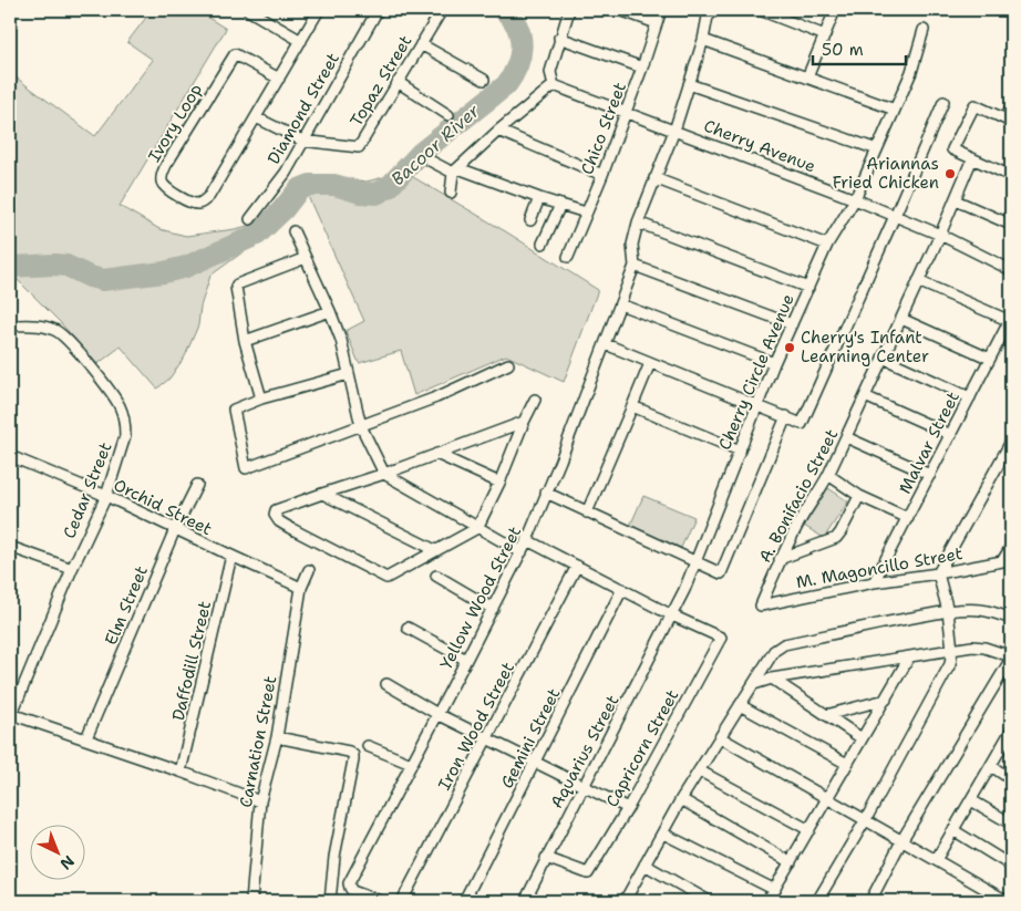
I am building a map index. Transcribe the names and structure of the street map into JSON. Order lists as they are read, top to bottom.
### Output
{
  "streets": {
    "street": [
      "Topaz Street",
      "Diamond Street",
      "Ivory Loop",
      "Chico Street",
      "Cherry Avenue",
      "Cherry Circle Avenue",
      "Malvar Street",
      "Cedar Street",
      "A. Bonifacio Street",
      "Orchid Street",
      "M. Magoncillo Street",
      "Yellow Wood Street",
      "Elm Street",
      "Daffodill Street",
      "Iron Wood Street",
      "Gemini Street",
      "Carnation Street",
      "Capricorn Street",
      "Aquarius Street"
    ]
  },
  "crossings": [
    ["Topaz Street", "Diamond Street"],
    ["Chico Street", "Cherry Avenue"],
    ["Cherry Avenue", "Cherry Circle Avenue"],
    ["Cherry Avenue", "A. Bonifacio Street"],
    ["Cherry Circle Avenue", "Capricorn Street"],
    ["Cherry Circle Avenue", "Aquarius Street"],
    ["Malvar Street", "M. Magoncillo Street"],
    ["Cedar Street", "Orchid Street"],
    ["A. Bonifacio Street", "M. Magoncillo Street"],
    ["Orchid Street", "Elm Street"],
    ["Orchid Street", "Daffodill Street"],
    ["Orchid Street", "Carnation Street"],
    ["Capricorn Street", "Aquarius Street"]
  ],
  "water": ["Bacoor River"],
  "places": ["Ariannas Fried Chicken", "Cherry's Infant Learning Center"],
  "scale_bar": "50 m",
  "north": "bottom right"
}
